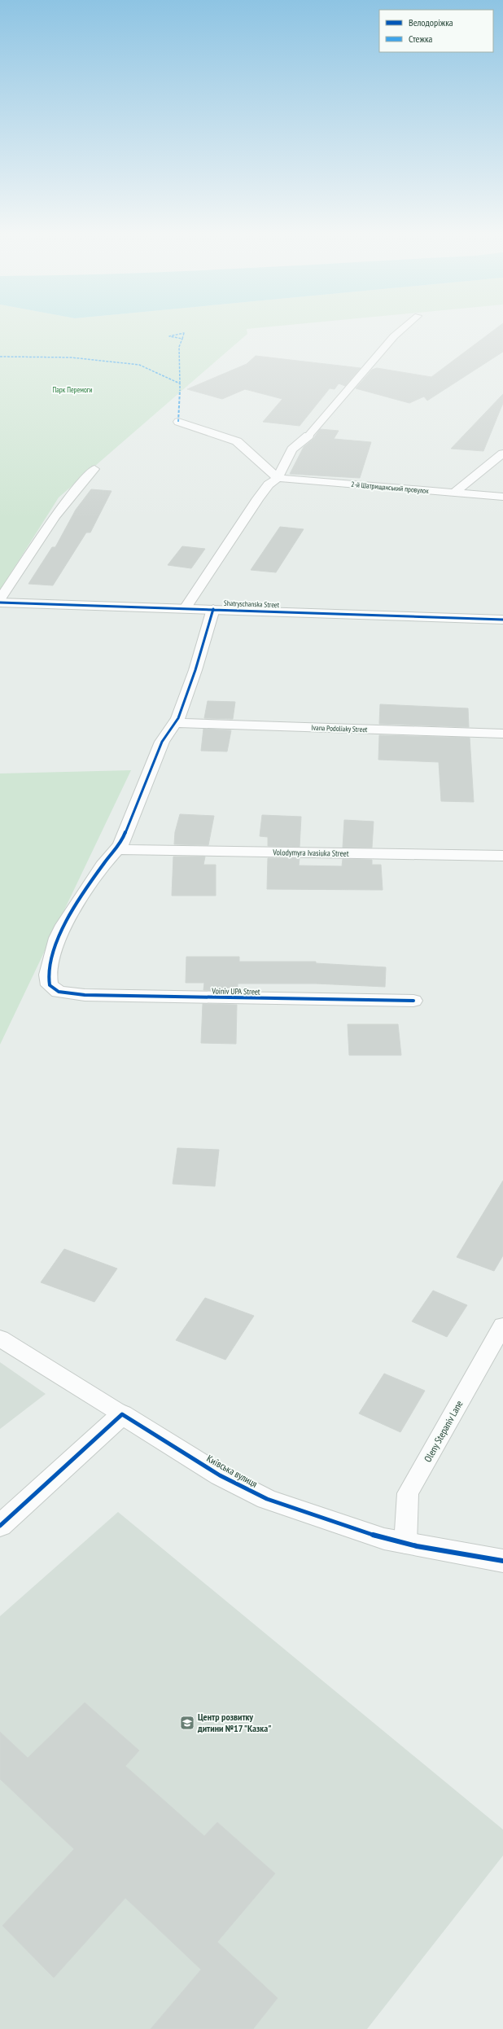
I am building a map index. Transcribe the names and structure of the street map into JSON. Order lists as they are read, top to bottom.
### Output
{
  "streets": {
    "street": [
      "2-й Шатрищанський провулок",
      "Shatryschanska Street",
      "Ivana Podoliaky Street",
      "Volodymyra Ivasiuka Street",
      "Voiniv UPA Street",
      "Київська вулиця"
    ],
    "lane": ["Oleny Stepaniv Lane"]
  },
  "crossings": [
    ["Volodymyra Ivasiuka Street", "Voiniv UPA Street"],
    ["Oleny Stepaniv Lane", "Київська вулиця"]
  ],
  "parks": ["Парк Перемоги"],
  "places": {
    "school or university": ["Центр розвитку дитини №17 \"Казка\""]
  },
  "legend": ["Велодоріжка", "Стежка"]
}
